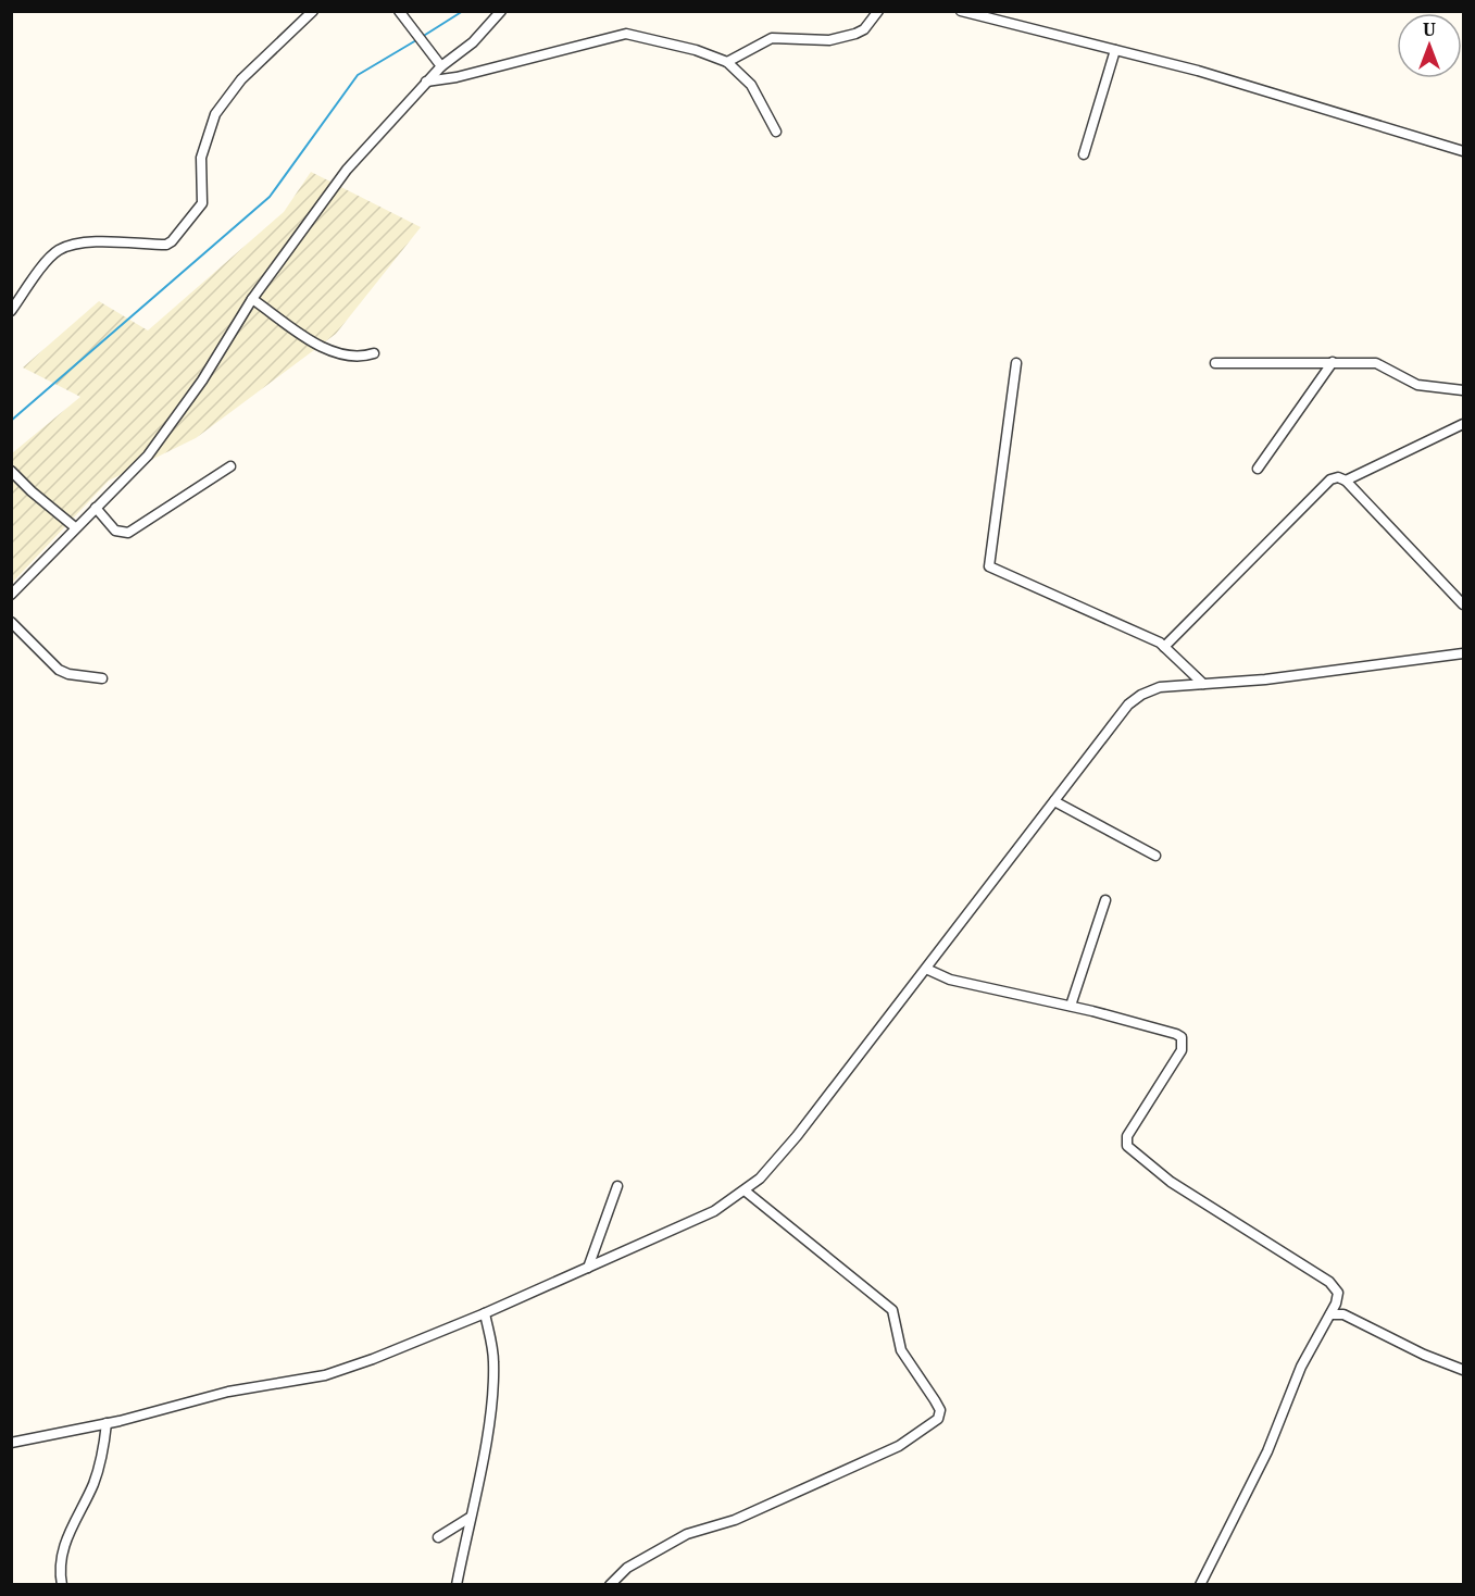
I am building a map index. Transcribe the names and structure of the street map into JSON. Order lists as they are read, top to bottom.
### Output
{
  "north": "top"
}
